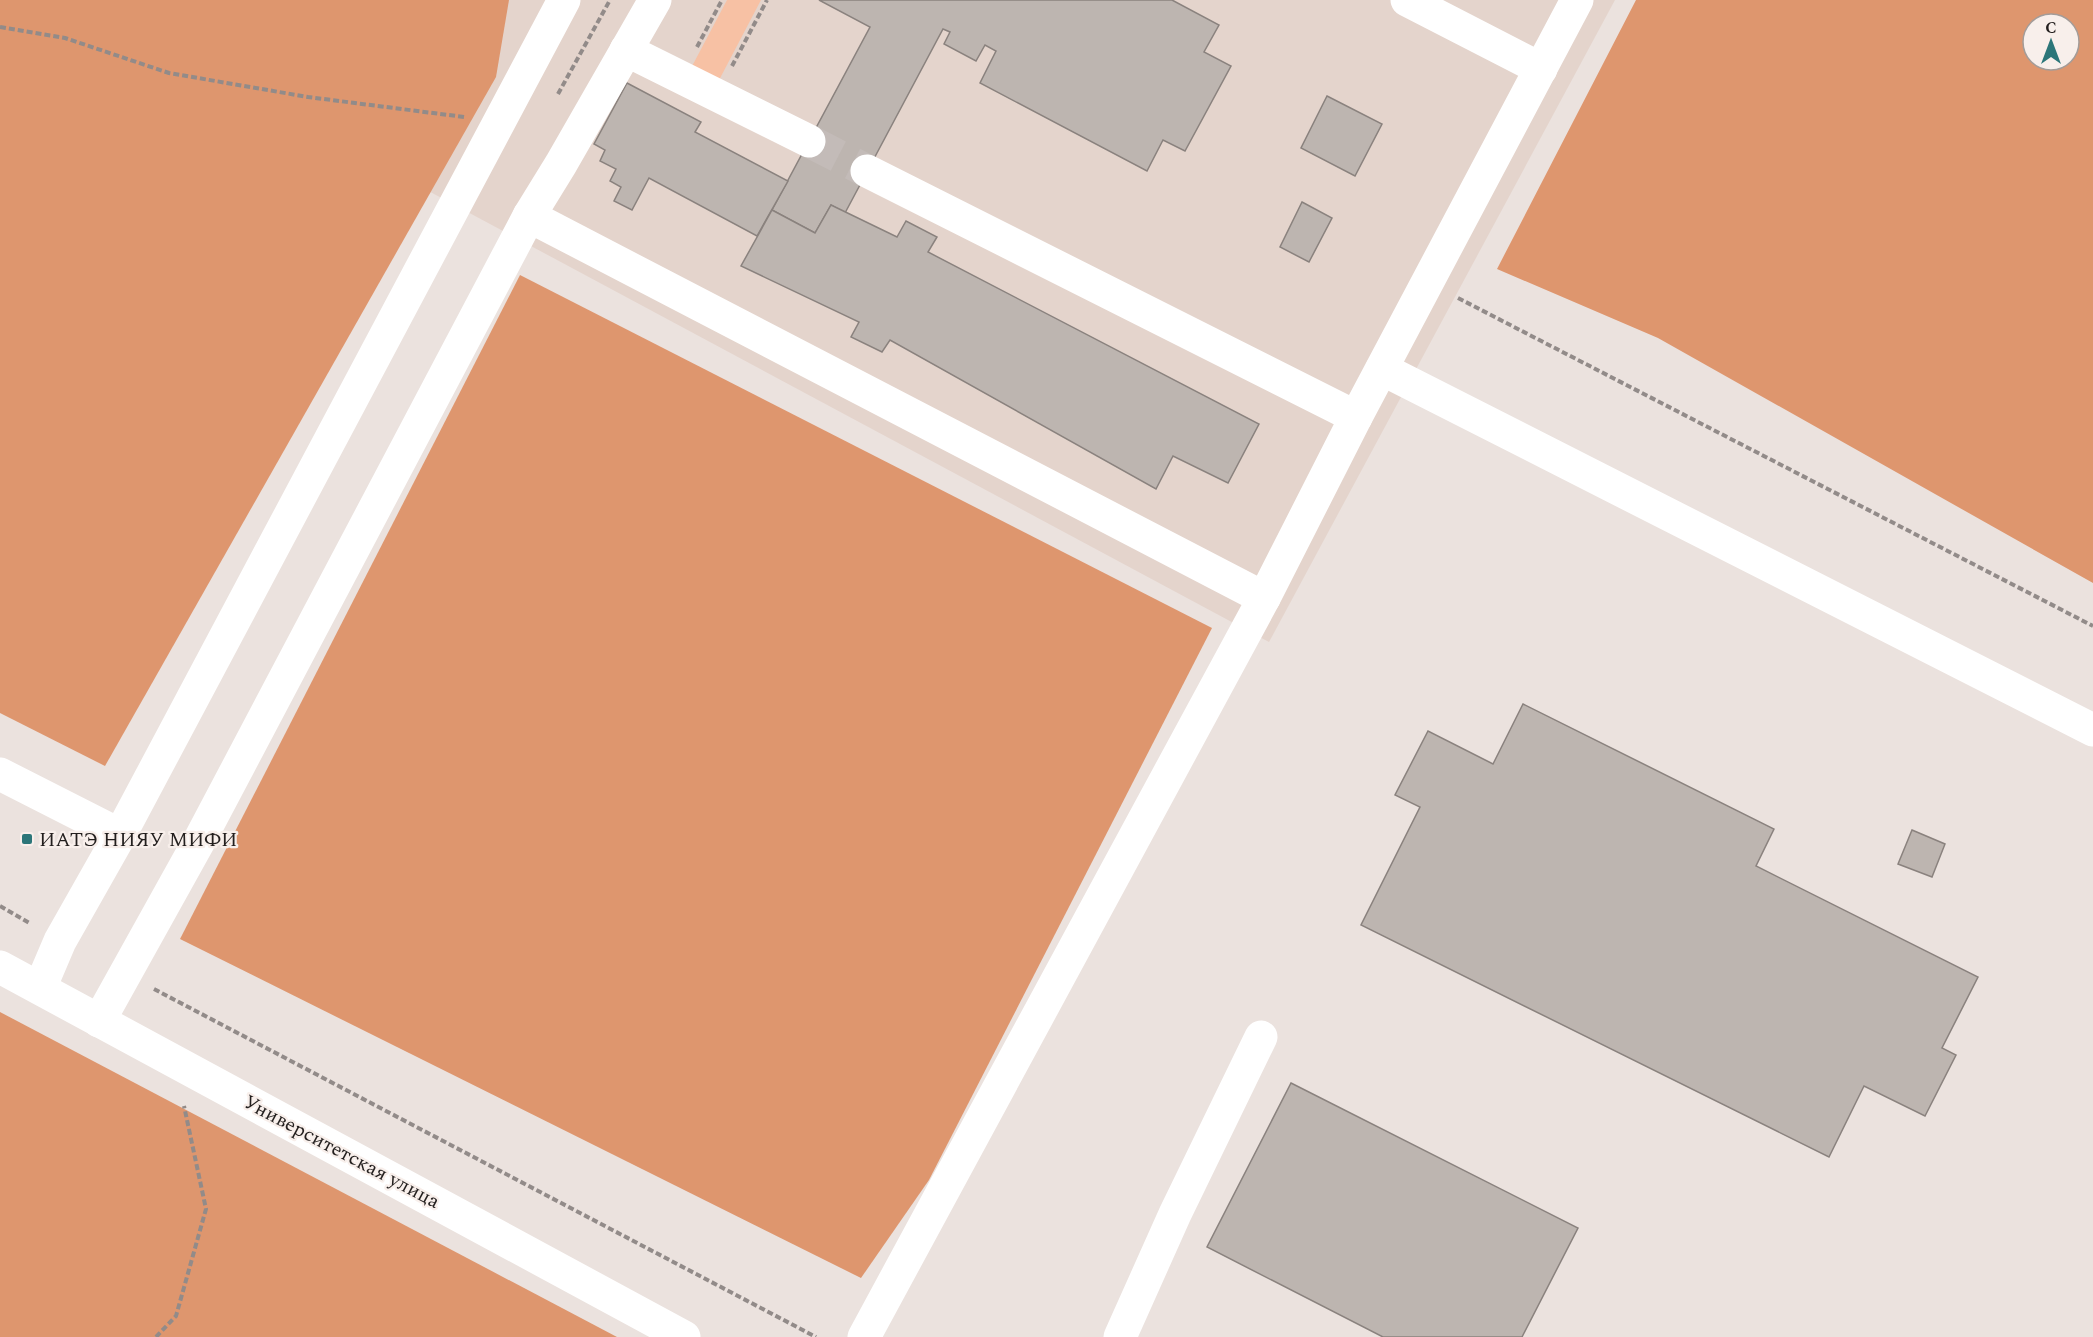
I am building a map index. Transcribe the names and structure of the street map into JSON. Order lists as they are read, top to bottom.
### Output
{
  "streets": {
    "street": ["Университетская улица"]
  },
  "places": {
    "transit": ["ИАТЭ НИЯУ МИФИ"]
  },
  "north": "top"
}
